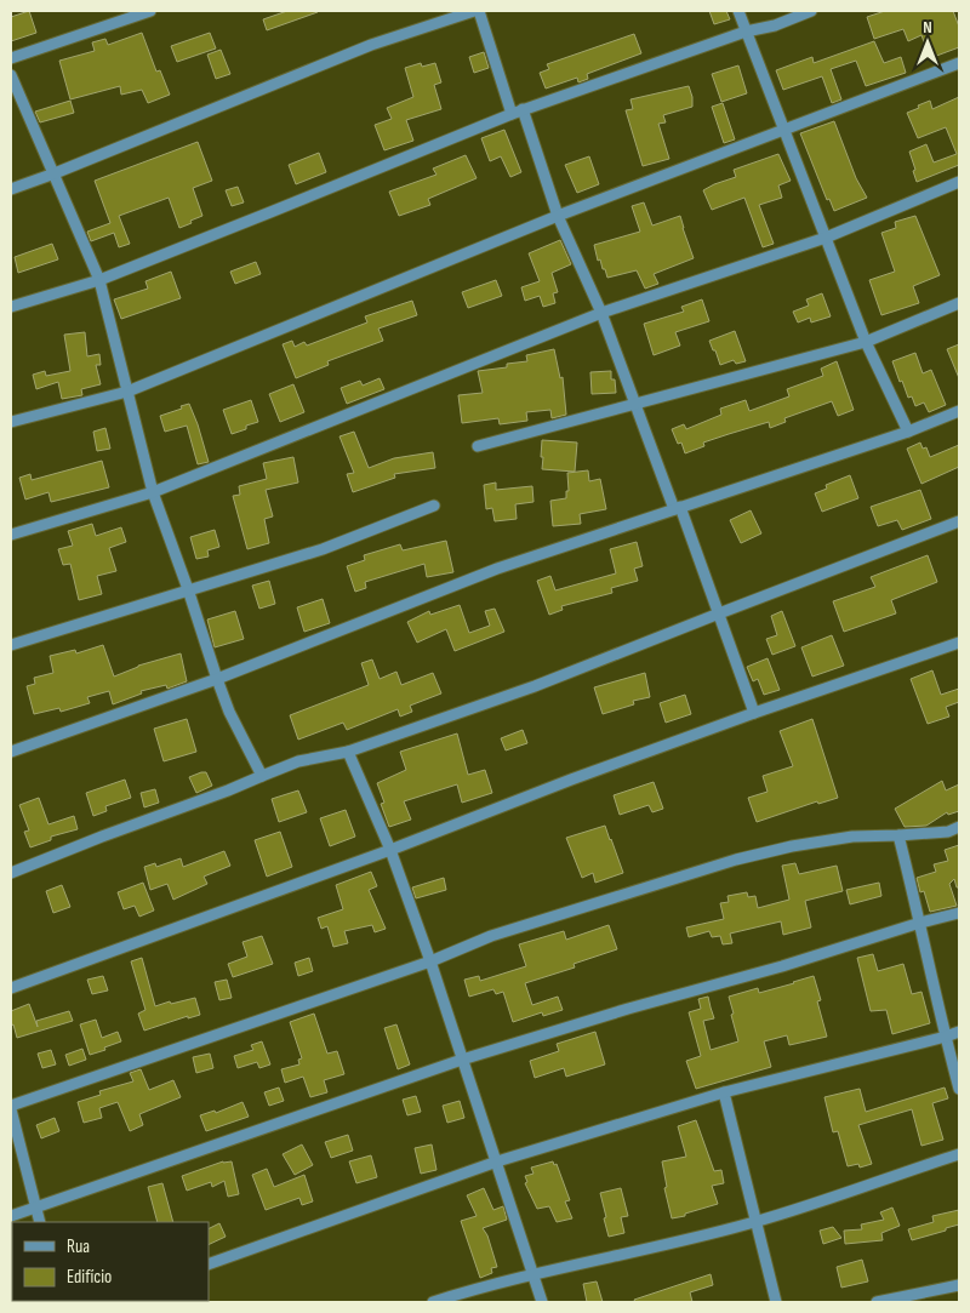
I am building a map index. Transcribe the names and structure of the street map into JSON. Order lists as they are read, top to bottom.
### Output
{
  "legend": ["Rua", "Edifício"],
  "north": "top"
}
